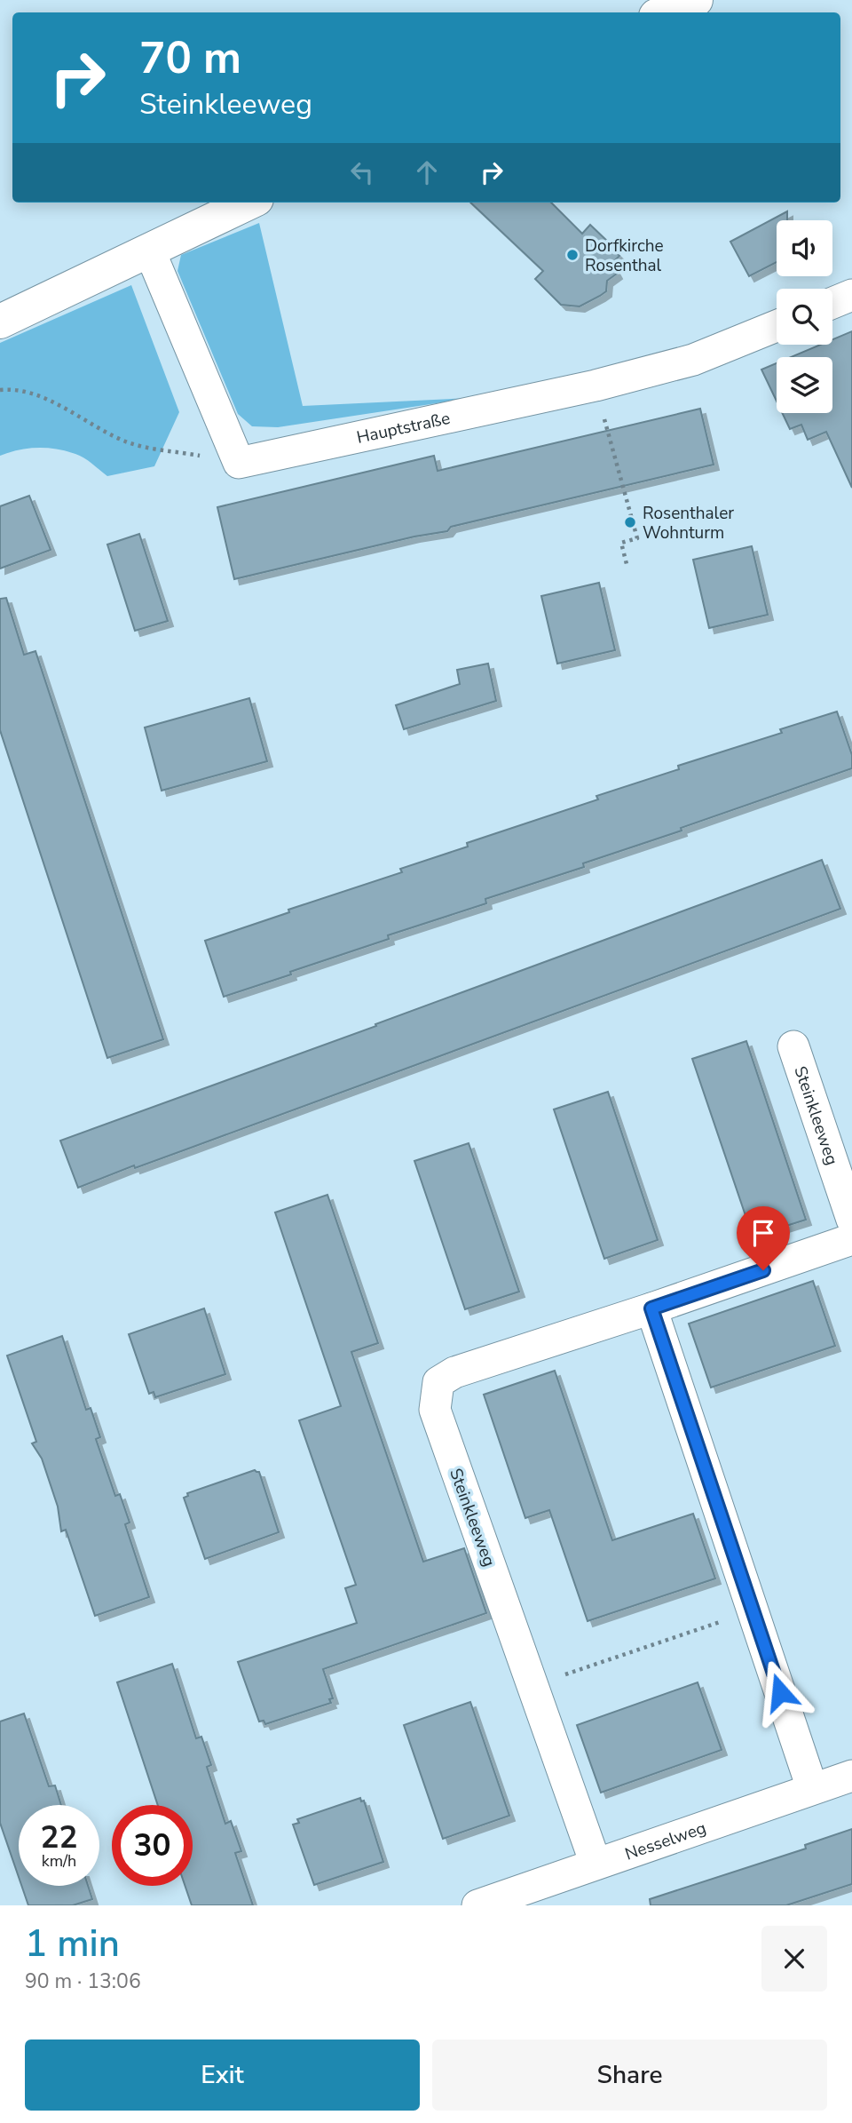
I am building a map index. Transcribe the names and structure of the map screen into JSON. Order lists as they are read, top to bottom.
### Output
{
  "streets": {
    "street": ["Hauptstraße", "Steinkleeweg", "Nesselweg"]
  },
  "crossings": [
    ["Steinkleeweg", "Nesselweg"]
  ],
  "places": ["Dorfkirche Rosenthal", "Rosenthaler Wohnturm"],
  "page": {
    "turn": ["70 m", "Steinkleeweg"],
    "speed": "22 km/h",
    "limit": "30",
    "heading": ["1 min", "90 m · 13:06"],
    "buttons": ["Exit", "Share"]
  }
}
